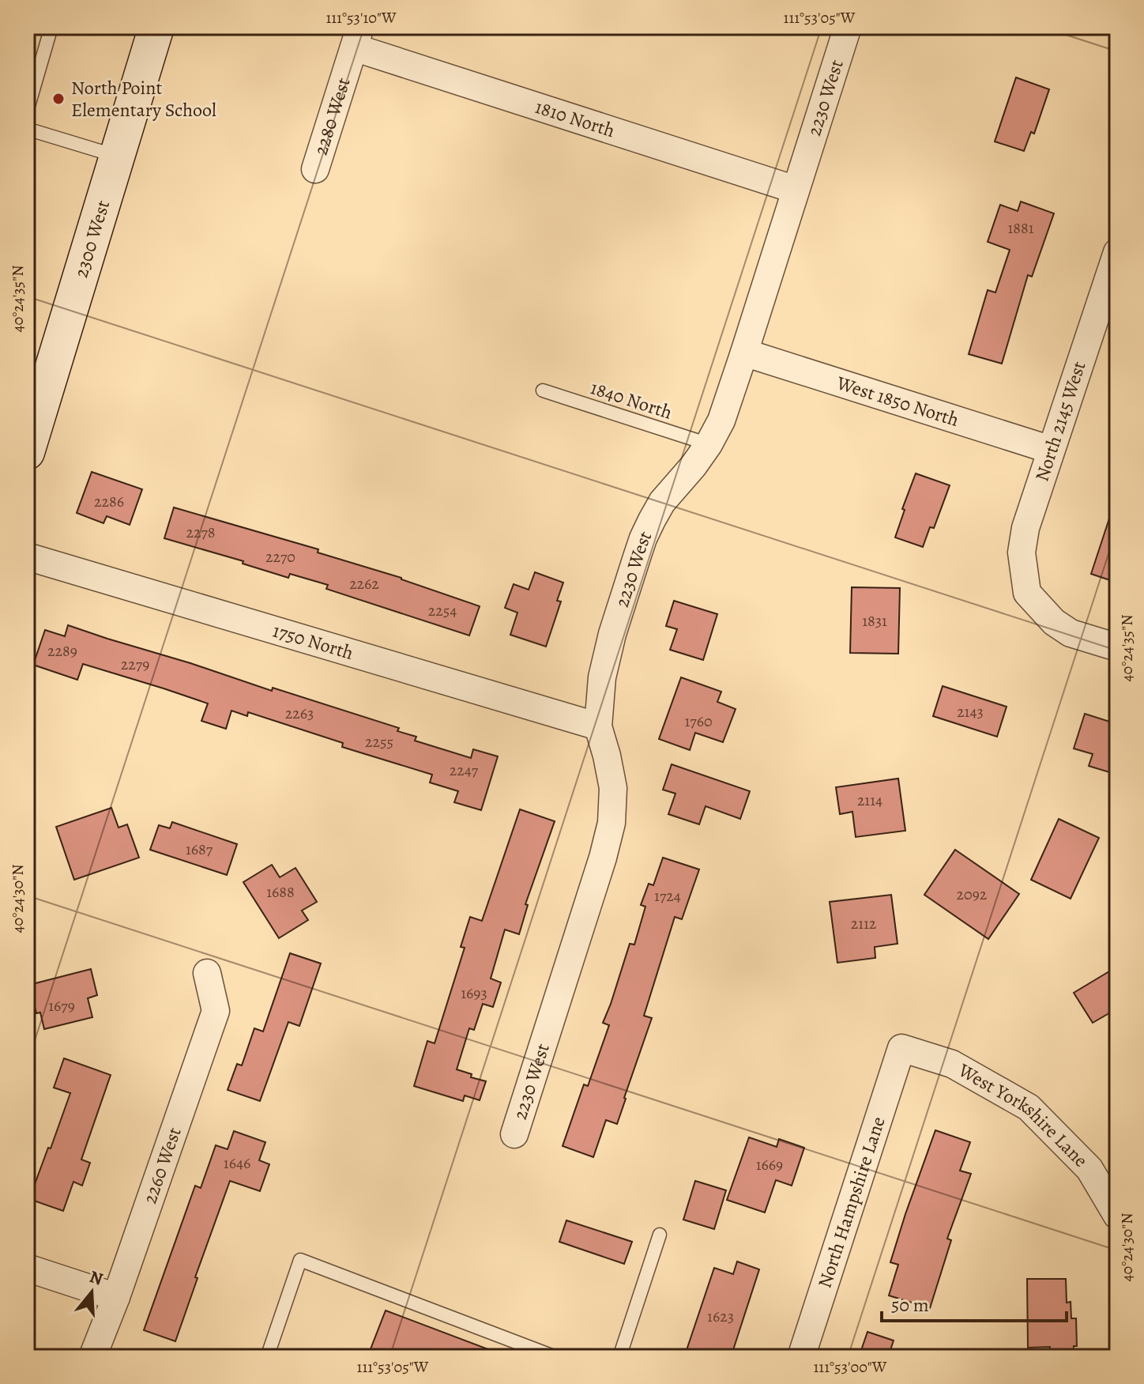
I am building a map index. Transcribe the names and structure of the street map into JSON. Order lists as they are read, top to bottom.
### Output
{
  "streets": {
    "main road": ["2300 West"],
    "street": [
      "2230 West",
      "2280 West",
      "1810 North",
      "West 1850 North",
      "North 2145 West",
      "1750 North",
      "West Yorkshire Lane",
      "2260 West",
      "North Hampshire Lane"
    ],
    "lane": ["1840 North"]
  },
  "crossings": [
    ["2230 West", "1810 North"],
    ["2230 West", "1840 North"],
    ["2230 West", "West 1850 North"],
    ["2230 West", "1750 North"],
    ["2280 West", "1810 North"],
    ["West 1850 North", "North 2145 West"],
    ["West Yorkshire Lane", "North Hampshire Lane"]
  ],
  "places": ["North Point Elementary School"],
  "house_numbers": [
    "1881",
    "2286",
    "2278",
    "2270",
    "2262",
    "2254",
    "1831",
    "2289",
    "2279",
    "2143",
    "2263",
    "1760",
    "2255",
    "2247",
    "2114",
    "1687",
    "1688",
    "2092",
    "1724",
    "2112",
    "1693",
    "1679",
    "1646",
    "1669",
    "1623"
  ],
  "scale_bar": "50 m",
  "north": "top",
  "coordinates": [
    "111°53'10\"W",
    "111°53'05\"W",
    "40°24'35\"N",
    "40°24'30\"N",
    "111°53'00\"W"
  ]
}
